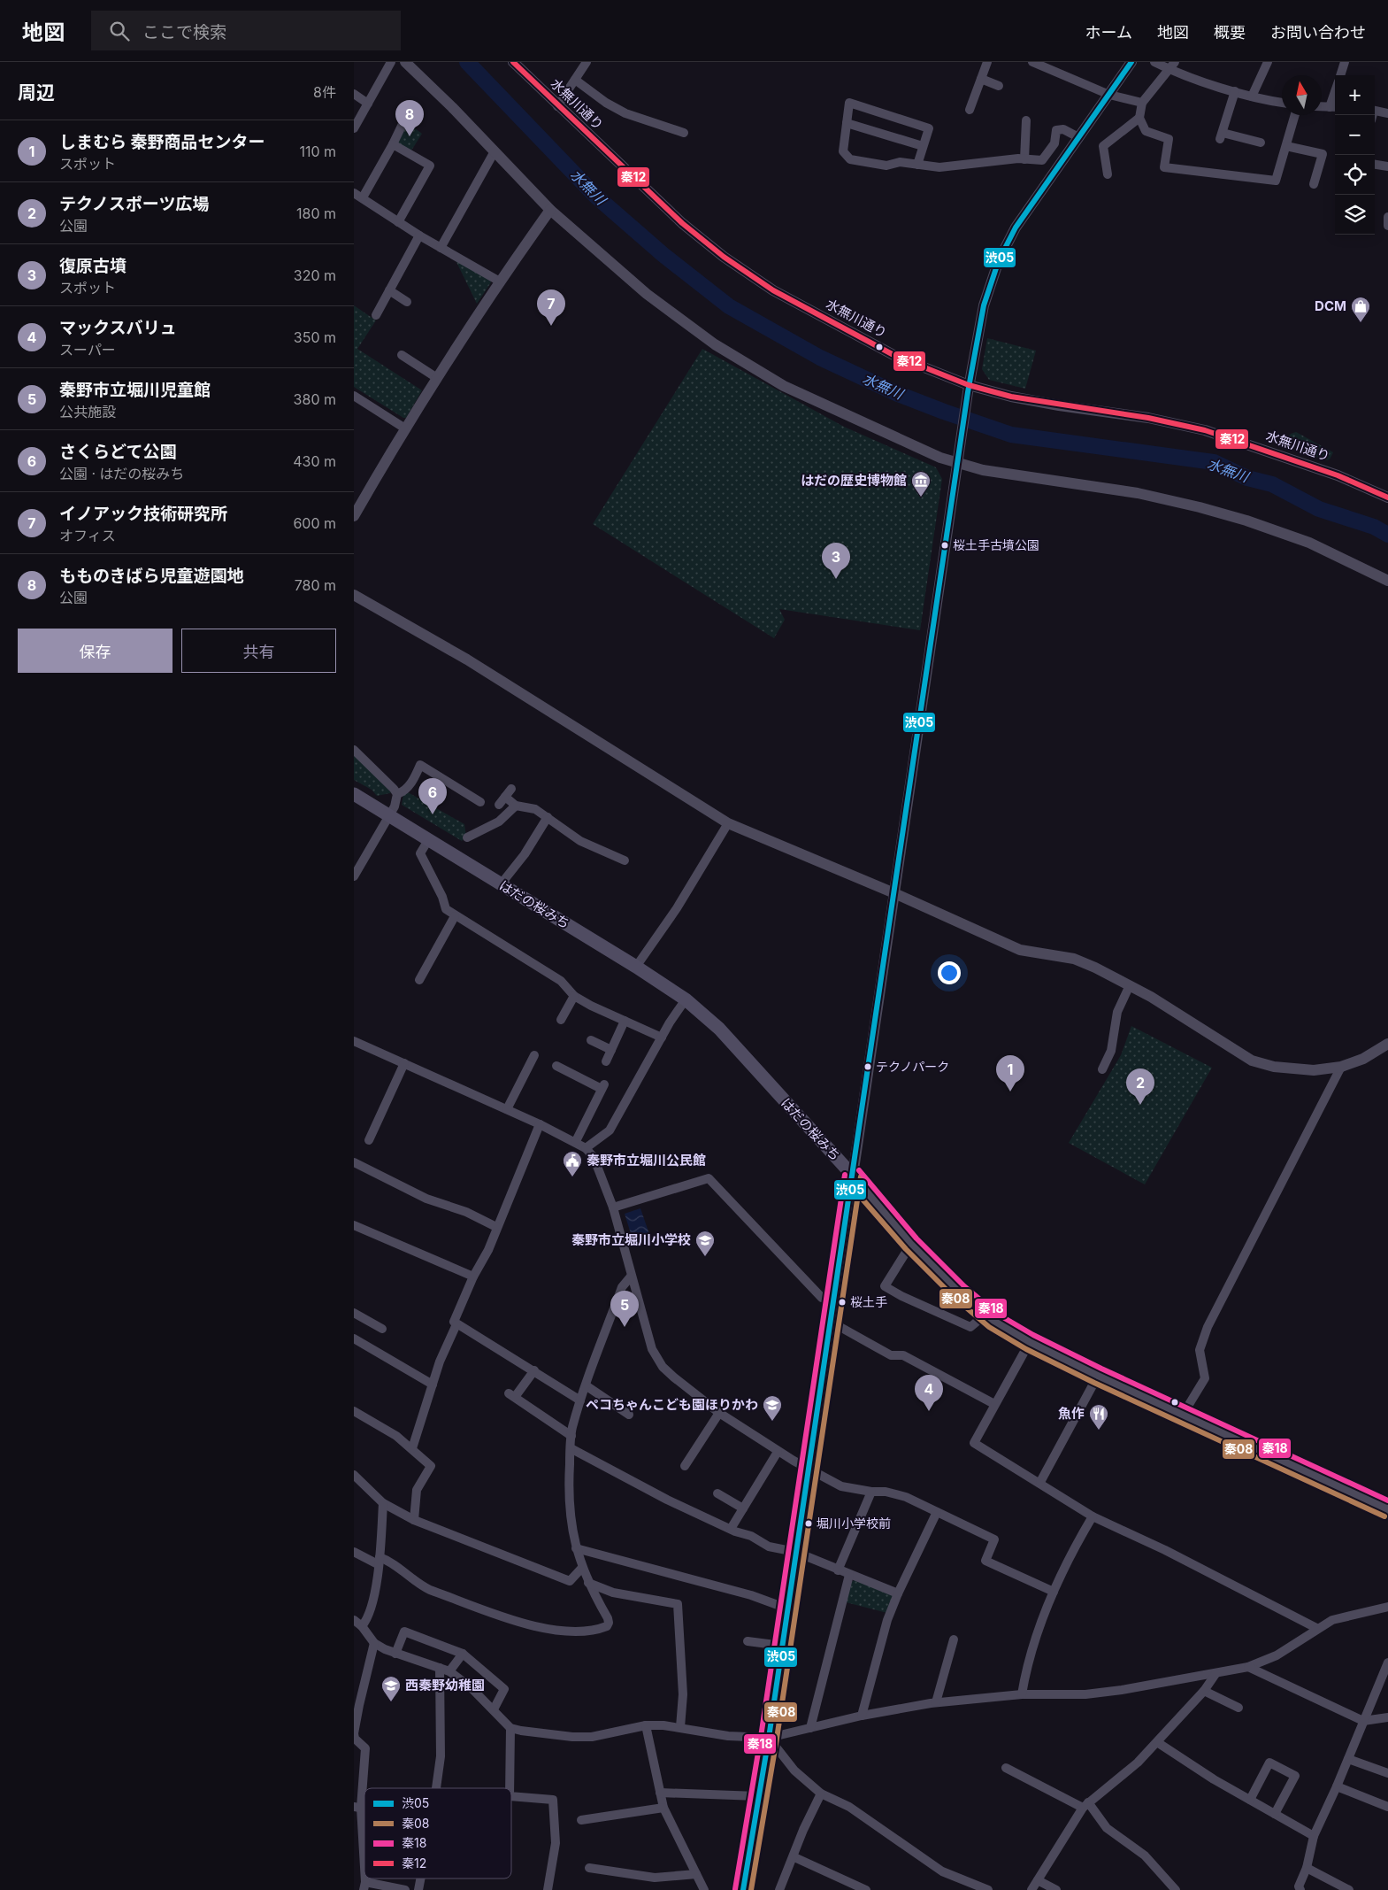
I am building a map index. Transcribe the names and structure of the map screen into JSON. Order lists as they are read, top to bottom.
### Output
{
  "streets": {
    "main road": ["はだの桜みち"],
    "street": ["水無川通り"]
  },
  "water": ["水無川"],
  "places": {
    "shop": ["DCM"],
    "museum": ["はだの歴史博物館"],
    "other": [
      "桜土手古墳公園",
      "テクノパーク",
      "桜土手",
      "堀川小学校前"
    ],
    "public building": ["秦野市立堀川公民館"],
    "school or university": ["秦野市立堀川小学校", "ペコちゃんこども園ほりかわ", "西秦野幼稚園"],
    "restaurant": ["魚作"]
  },
  "lines": [
    "transit line 渋05",
    "transit line 秦12",
    "transit line 秦18",
    "transit line 秦08"
  ],
  "legend": [
    "渋05",
    "秦08",
    "秦18",
    "秦12"
  ],
  "north": "top",
  "page": {
    "header": "地図",
    "search": "ここで検索",
    "nav": [
      "ホーム",
      "地図",
      "概要",
      "お問い合わせ"
    ],
    "heading": ["周辺", "8件"],
    "map_buttons": ["+", "−"],
    "pins": [
      "8",
      "7",
      "3",
      "6",
      "1",
      "2",
      "5",
      "4"
    ],
    "list": [
      {
        "mark": "1",
        "name": "しまむら 秦野商品センター",
        "note": "スポット",
        "value": "110 m"
      },
      {
        "mark": "2",
        "name": "テクノスポーツ広場",
        "note": "公園",
        "value": "180 m"
      },
      {
        "mark": "3",
        "name": "復原古墳",
        "note": "スポット",
        "value": "320 m"
      },
      {
        "mark": "4",
        "name": "マックスバリュ",
        "note": "スーパー",
        "value": "350 m"
      },
      {
        "mark": "5",
        "name": "秦野市立堀川児童館",
        "note": "公共施設",
        "value": "380 m"
      },
      {
        "mark": "6",
        "name": "さくらどて公園",
        "note": "公園 · はだの桜みち",
        "value": "430 m"
      },
      {
        "mark": "7",
        "name": "イノアック技術研究所",
        "note": "オフィス",
        "value": "600 m"
      },
      {
        "mark": "8",
        "name": "もものきばら児童遊園地",
        "note": "公園",
        "value": "780 m"
      }
    ],
    "buttons": ["保存", "共有"]
  }
}
